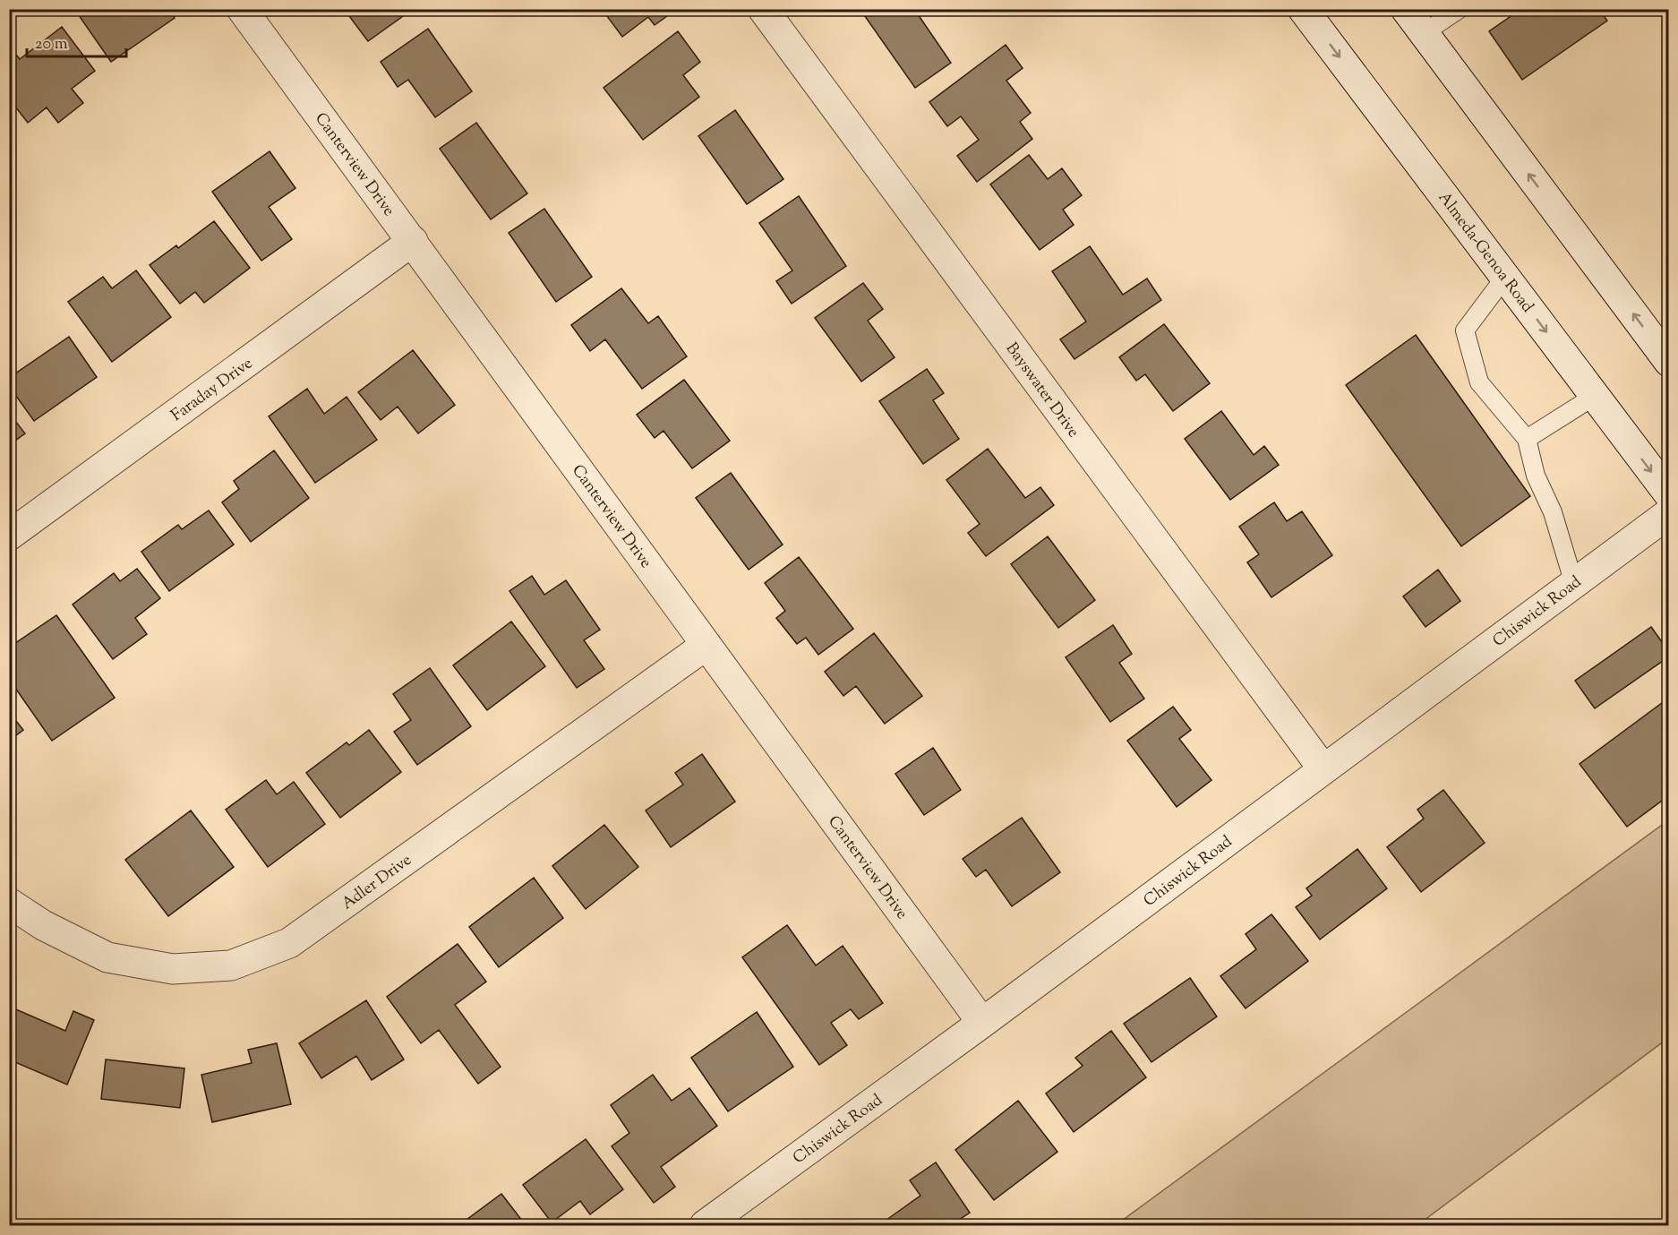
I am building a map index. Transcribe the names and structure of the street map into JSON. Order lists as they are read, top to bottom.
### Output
{
  "streets": {
    "street": [
      "Canterview Drive",
      "Almeda-Genoa Road",
      "Faraday Drive",
      "Bayswater Drive",
      "Chiswick Road",
      "Adler Drive"
    ]
  },
  "crossings": [
    ["Canterview Drive", "Faraday Drive"],
    ["Canterview Drive", "Chiswick Road"],
    ["Canterview Drive", "Adler Drive"],
    ["Bayswater Drive", "Chiswick Road"]
  ],
  "scale_bar": "20 m"
}
